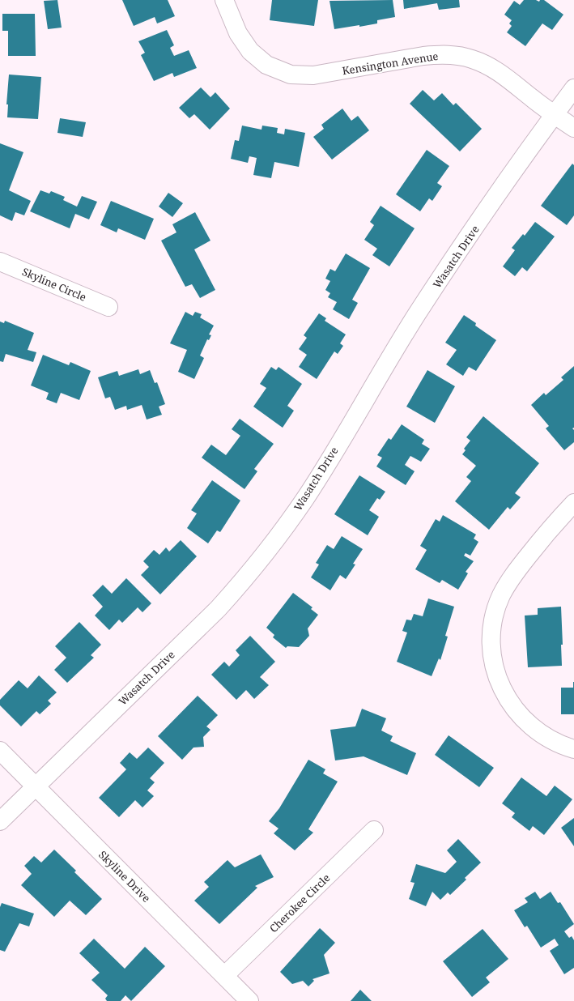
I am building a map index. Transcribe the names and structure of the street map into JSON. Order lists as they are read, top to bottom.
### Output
{
  "streets": {
    "street": [
      "Kensington Avenue",
      "Wasatch Drive",
      "Skyline Circle",
      "Skyline Drive",
      "Cherokee Circle"
    ]
  },
  "crossings": [
    ["Kensington Avenue", "Wasatch Drive"],
    ["Wasatch Drive", "Skyline Drive"],
    ["Skyline Drive", "Cherokee Circle"]
  ]
}
